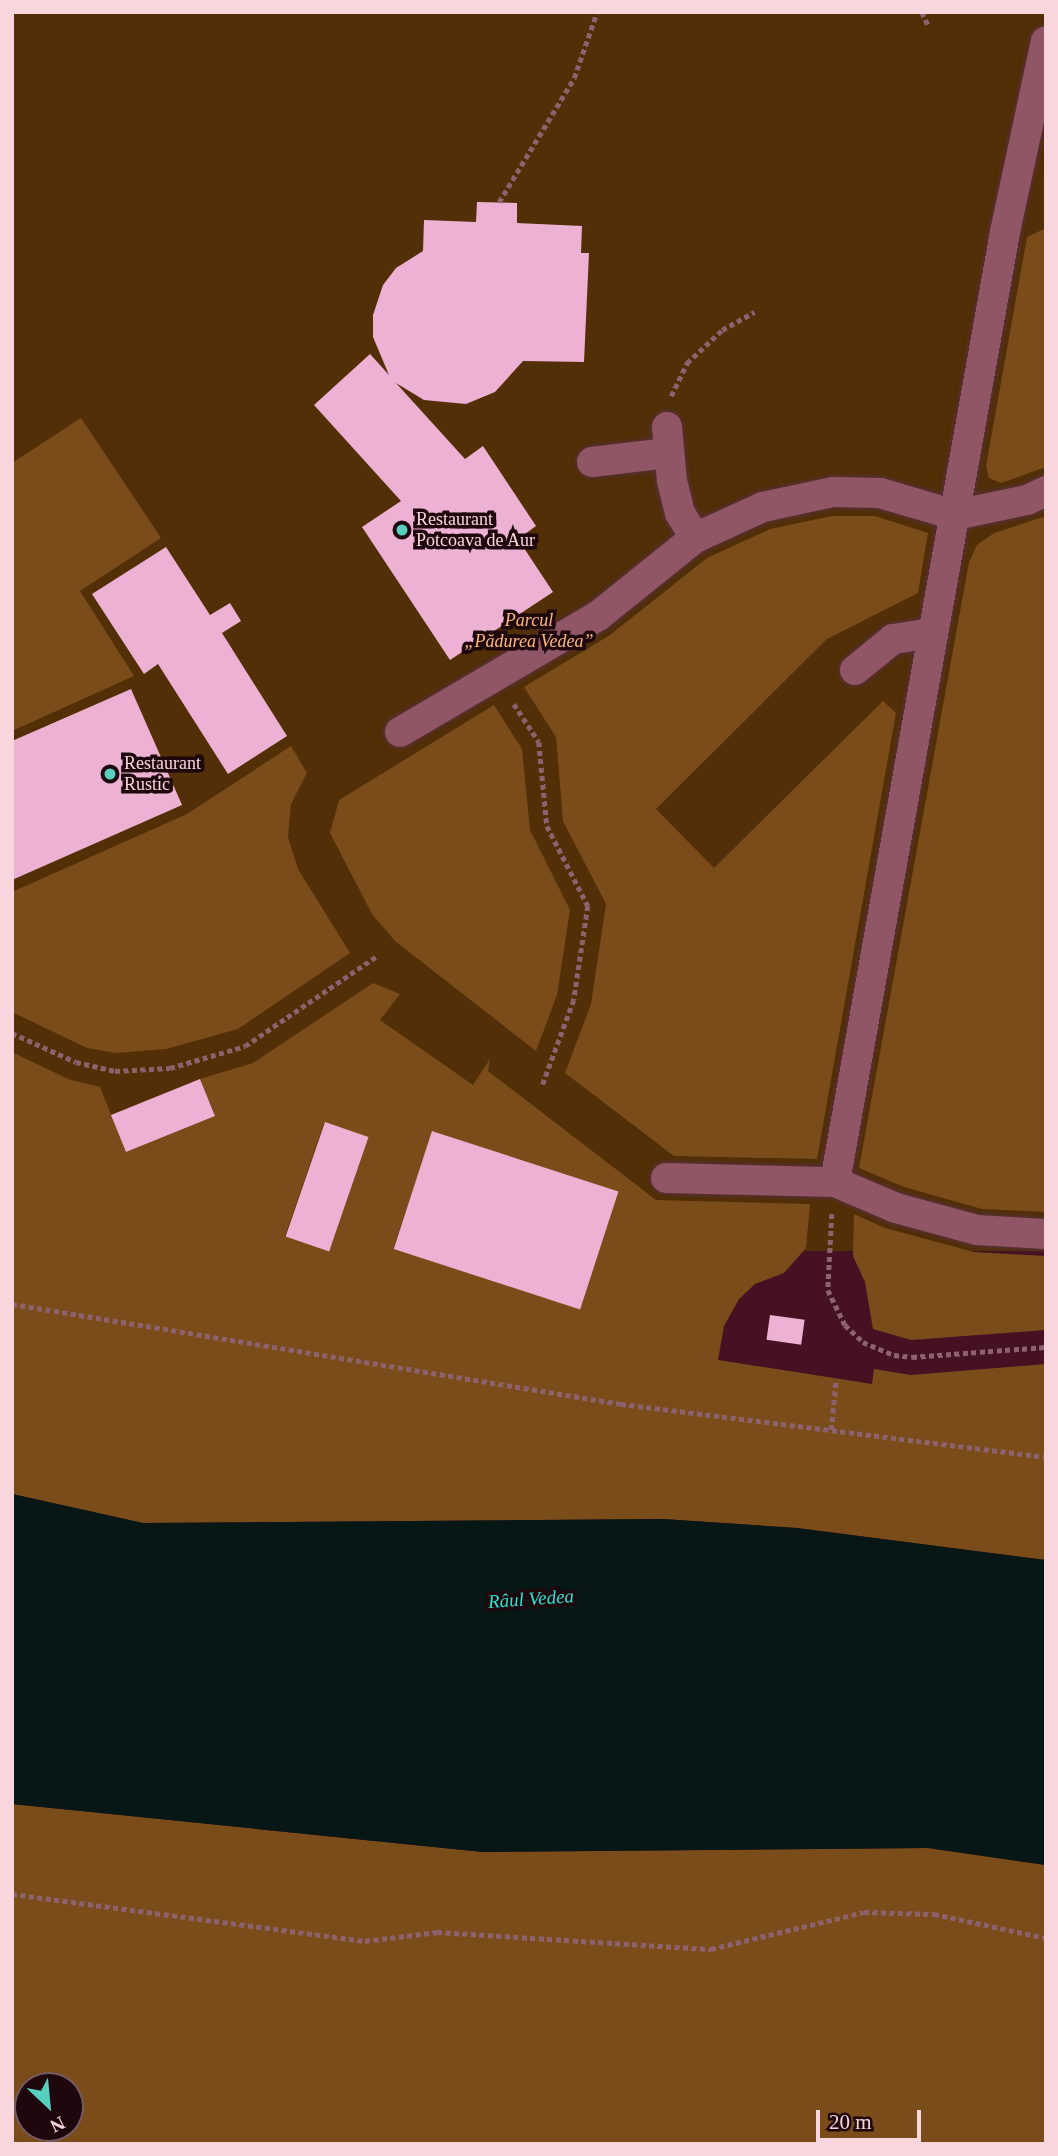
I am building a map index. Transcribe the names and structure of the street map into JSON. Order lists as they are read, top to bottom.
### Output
{
  "water": ["Râul Vedea"],
  "parks": ["Parcul „Pădurea Vedea”"],
  "places": ["Restaurant Potcoava de Aur", "Restaurant Rustic"],
  "scale_bar": "20 m",
  "north": "bottom right"
}
